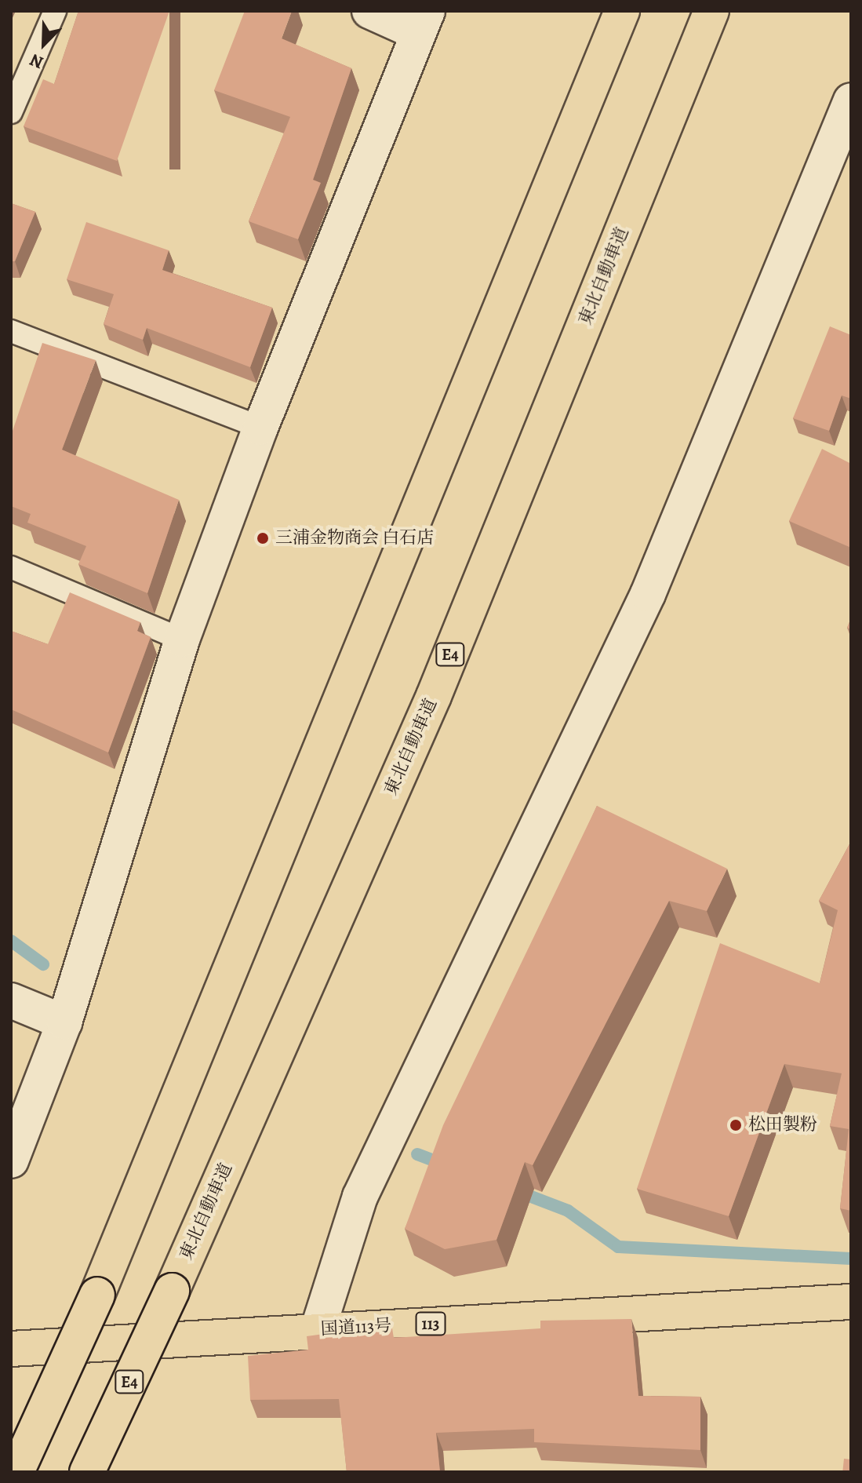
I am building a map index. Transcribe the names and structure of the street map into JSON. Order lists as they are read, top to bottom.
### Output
{
  "streets": {
    "highway": [
      "東北自動車道",
      "E4",
      "113",
      "国道113号"
    ]
  },
  "places": ["三浦金物商会 白石店", "松田製粉"],
  "north": "bottom left"
}
